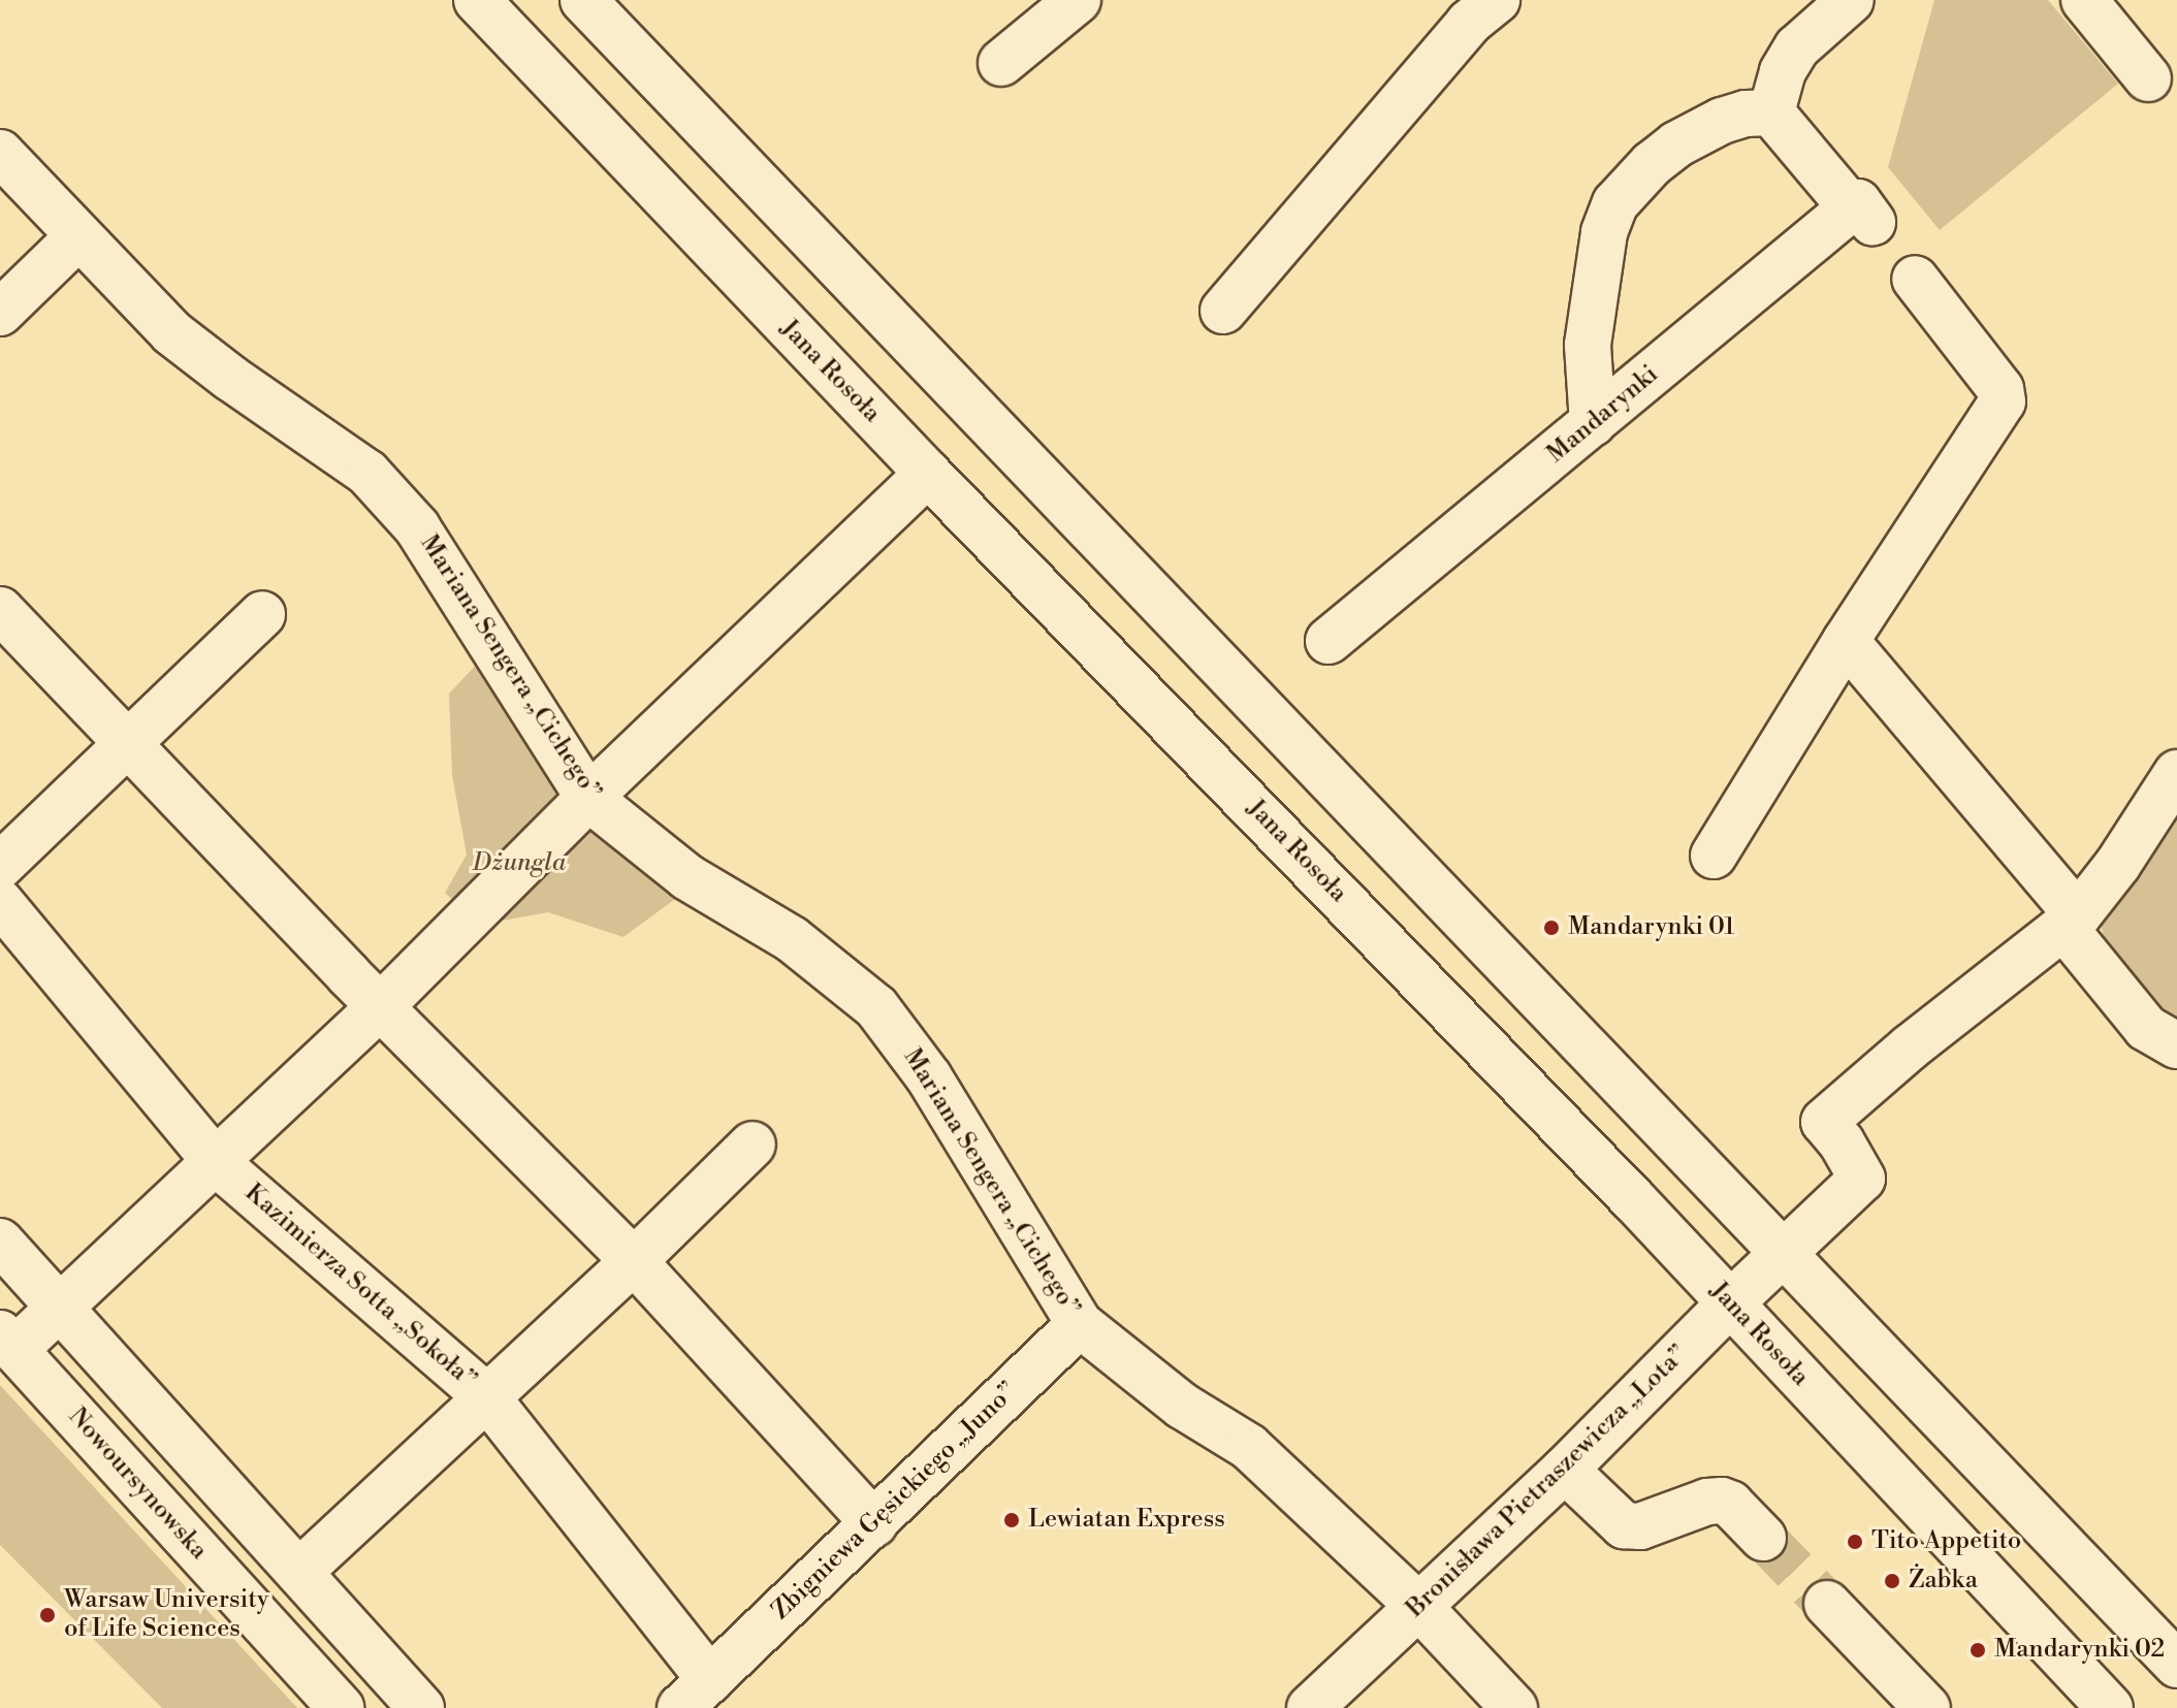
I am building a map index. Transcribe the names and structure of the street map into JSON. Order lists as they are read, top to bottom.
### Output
{
  "streets": {
    "street": [
      "Jana Rosoła",
      "Mandarynki",
      "Mariana Sengera „Cichego”",
      "Kazimierza Sotta „Sokoła”",
      "Bronisława Pietraszewicza „Lota”",
      "Nowoursynowska",
      "Zbigniewa Gęsickiego „Juno”"
    ]
  },
  "crossings": [
    ["Jana Rosoła", "Bronisława Pietraszewicza „Lota”"],
    ["Mariana Sengera „Cichego”", "Bronisława Pietraszewicza „Lota”"],
    ["Mariana Sengera „Cichego”", "Zbigniewa Gęsickiego „Juno”"],
    ["Kazimierza Sotta „Sokoła”", "Zbigniewa Gęsickiego „Juno”"]
  ],
  "parks": ["Dżungla"],
  "places": [
    "Mandarynki 01",
    "Lewiatan Express",
    "Tito Appetito",
    "Żabka",
    "Warsaw University of Life Sciences",
    "Mandarynki 02"
  ]
}
